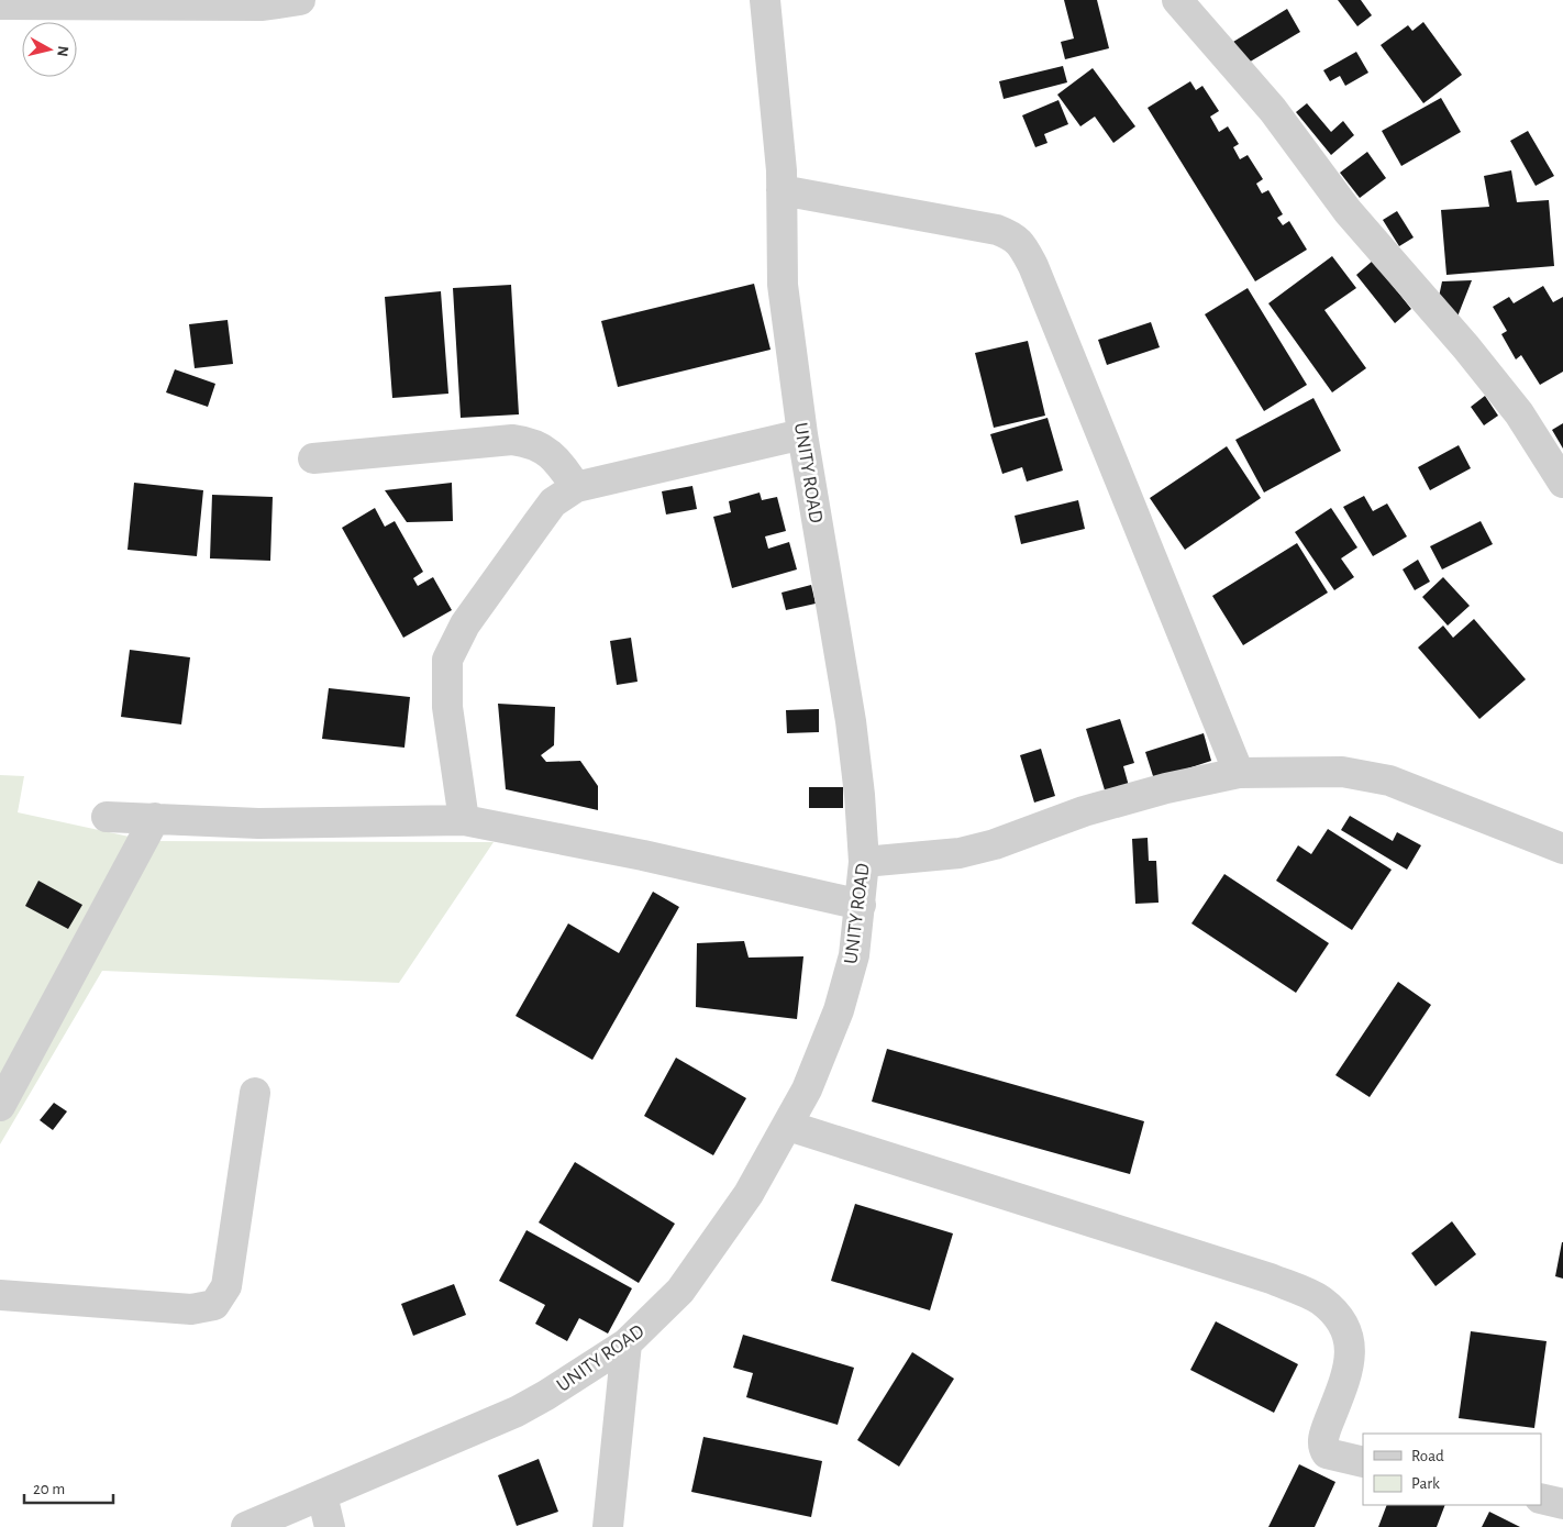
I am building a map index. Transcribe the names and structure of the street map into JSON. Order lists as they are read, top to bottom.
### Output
{
  "streets": {
    "street": ["UNITY ROAD"]
  },
  "legend": ["Road", "Park"],
  "scale_bar": "20 m",
  "north": "right"
}
